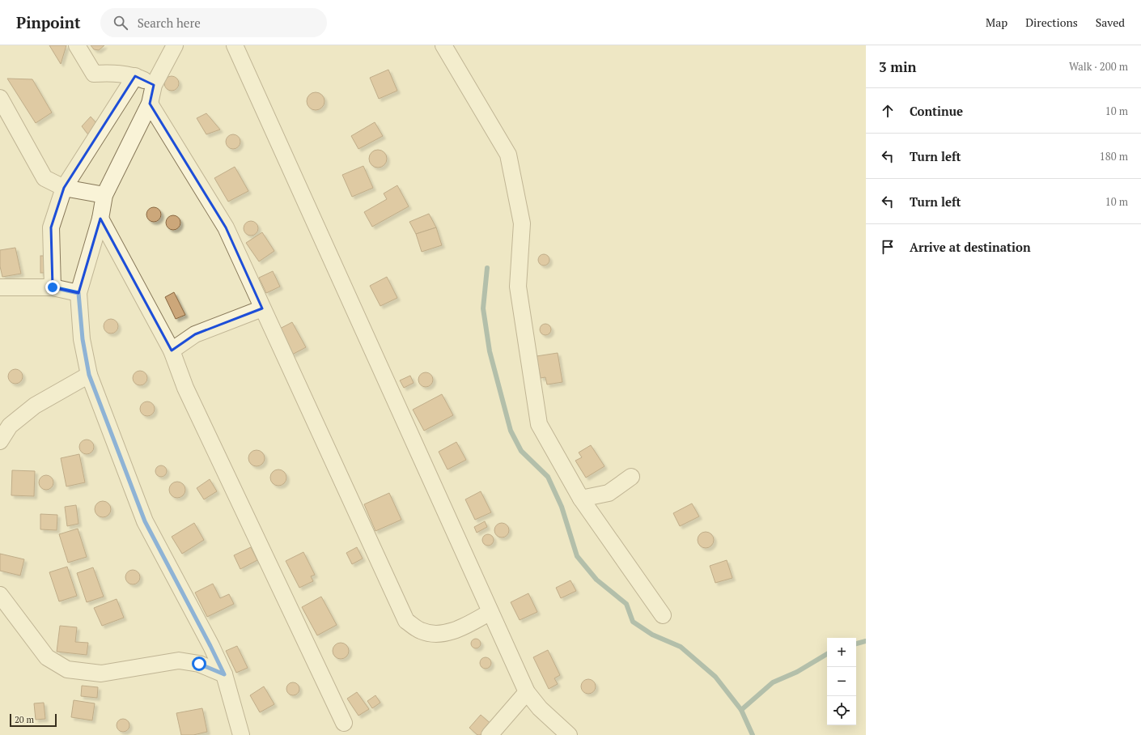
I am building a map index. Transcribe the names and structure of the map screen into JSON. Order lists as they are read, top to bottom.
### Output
{
  "scale_bar": "20 m",
  "page": {
    "header": "Pinpoint",
    "search": "Search here",
    "nav": ["Map", "Directions", "Saved"],
    "heading": ["3 min", "Walk · 200 m"],
    "list": [
      ["Continue", "10 m"],
      ["Turn left", "180 m"],
      ["Turn left", "10 m"],
      "Arrive at destination"
    ],
    "map_buttons": ["+", "−"],
    "scale": "20 m"
  }
}
